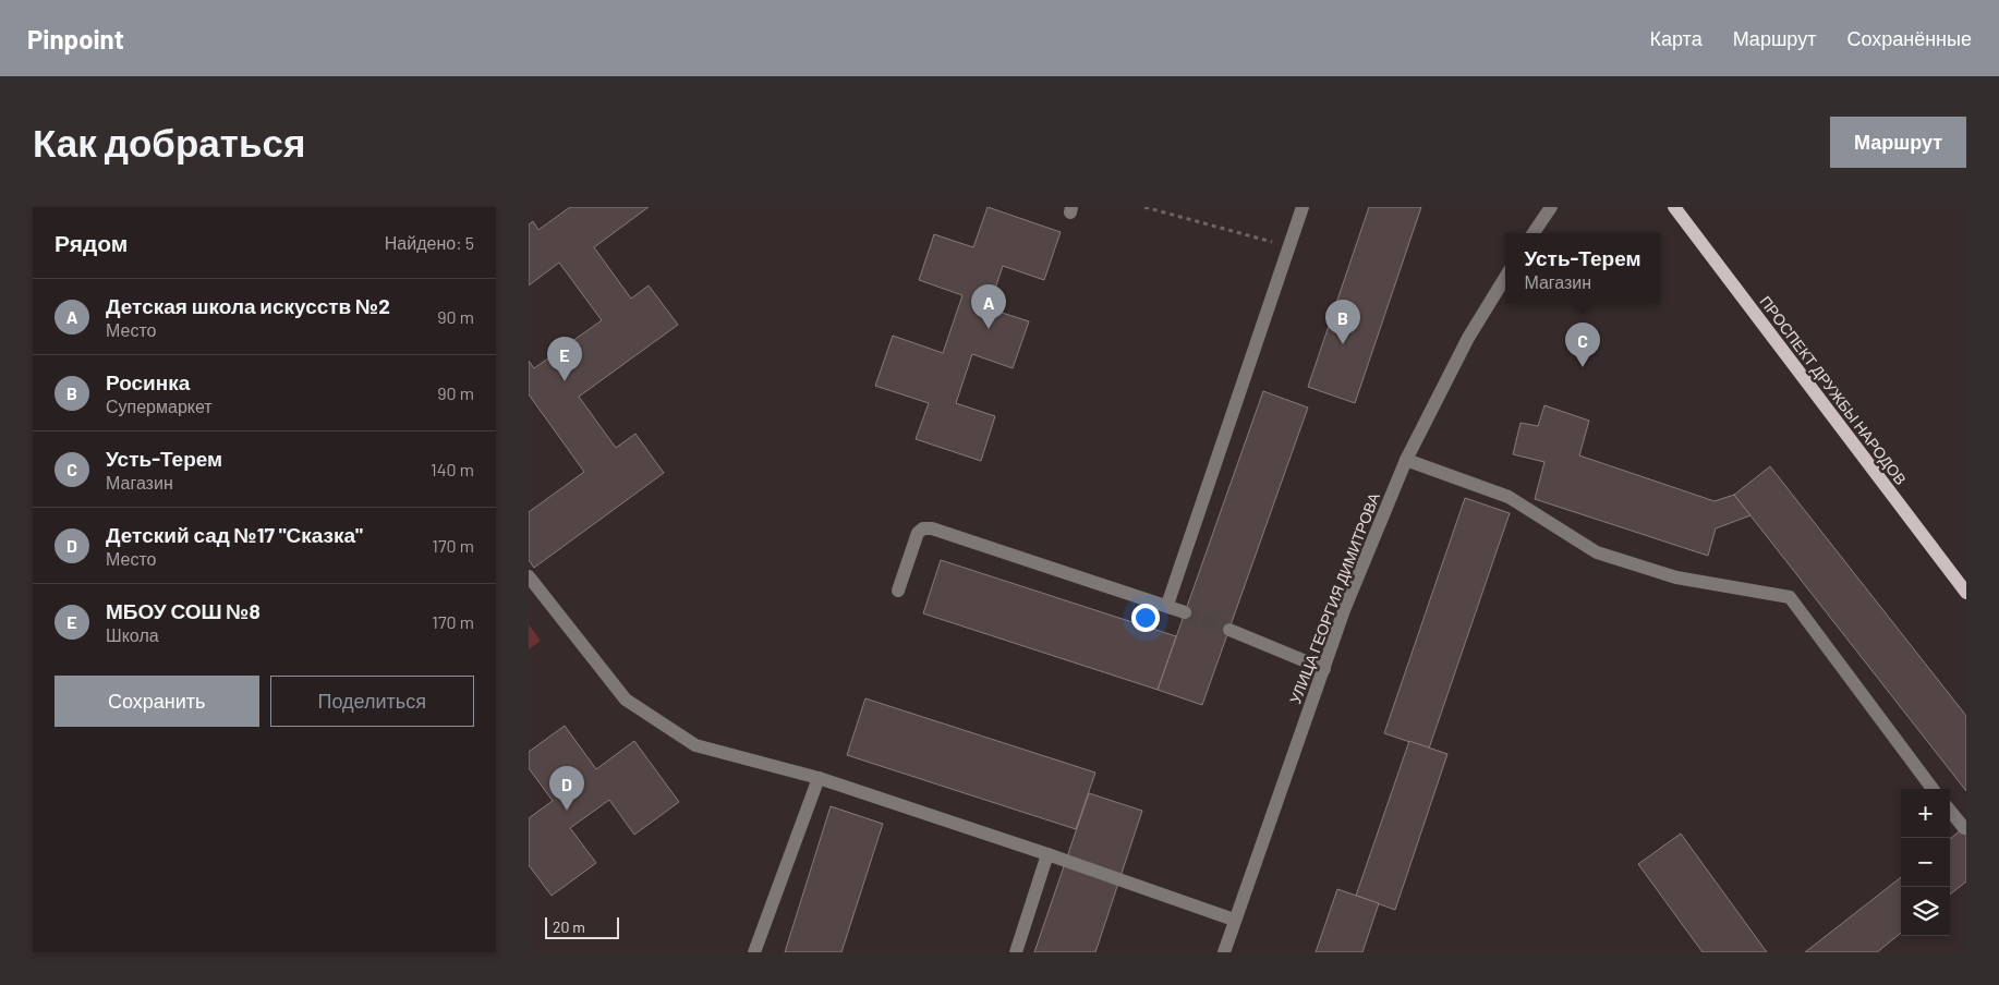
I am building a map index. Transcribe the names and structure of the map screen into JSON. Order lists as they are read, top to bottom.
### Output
{
  "streets": {
    "main road": ["ПРОСПЕКТ ДРУЖБЫ НАРОДОВ"],
    "street": ["УЛИЦА ГЕОРГИЯ ДИМИТРОВА"]
  },
  "scale_bar": "20 m",
  "page": {
    "header": "Pinpoint",
    "nav": ["Карта", "Маршрут", "Сохранённые"],
    "buttons": [
      "Маршрут",
      ["Сохранить", "Поделиться"]
    ],
    "title": "Как добраться",
    "heading": ["Рядом", "Найдено: 5"],
    "popup": ["Усть-Терем", "Магазин"],
    "list": [
      {
        "mark": "A",
        "name": "Детская школа искусств №2",
        "note": "Место",
        "value": "90 m"
      },
      {
        "mark": "B",
        "name": "Росинка",
        "note": "Супермаркет",
        "value": "90 m"
      },
      {
        "mark": "C",
        "name": "Усть-Терем",
        "note": "Магазин",
        "value": "140 m"
      },
      {
        "mark": "D",
        "name": "Детский сад №17 \"Сказка\"",
        "note": "Место",
        "value": "170 m"
      },
      {
        "mark": "E",
        "name": "МБОУ СОШ №8",
        "note": "Школа",
        "value": "170 m"
      }
    ],
    "pins": [
      "A",
      "B",
      "C",
      "E",
      "D"
    ],
    "map_buttons": ["+", "−"],
    "scale": "20 m"
  }
}
